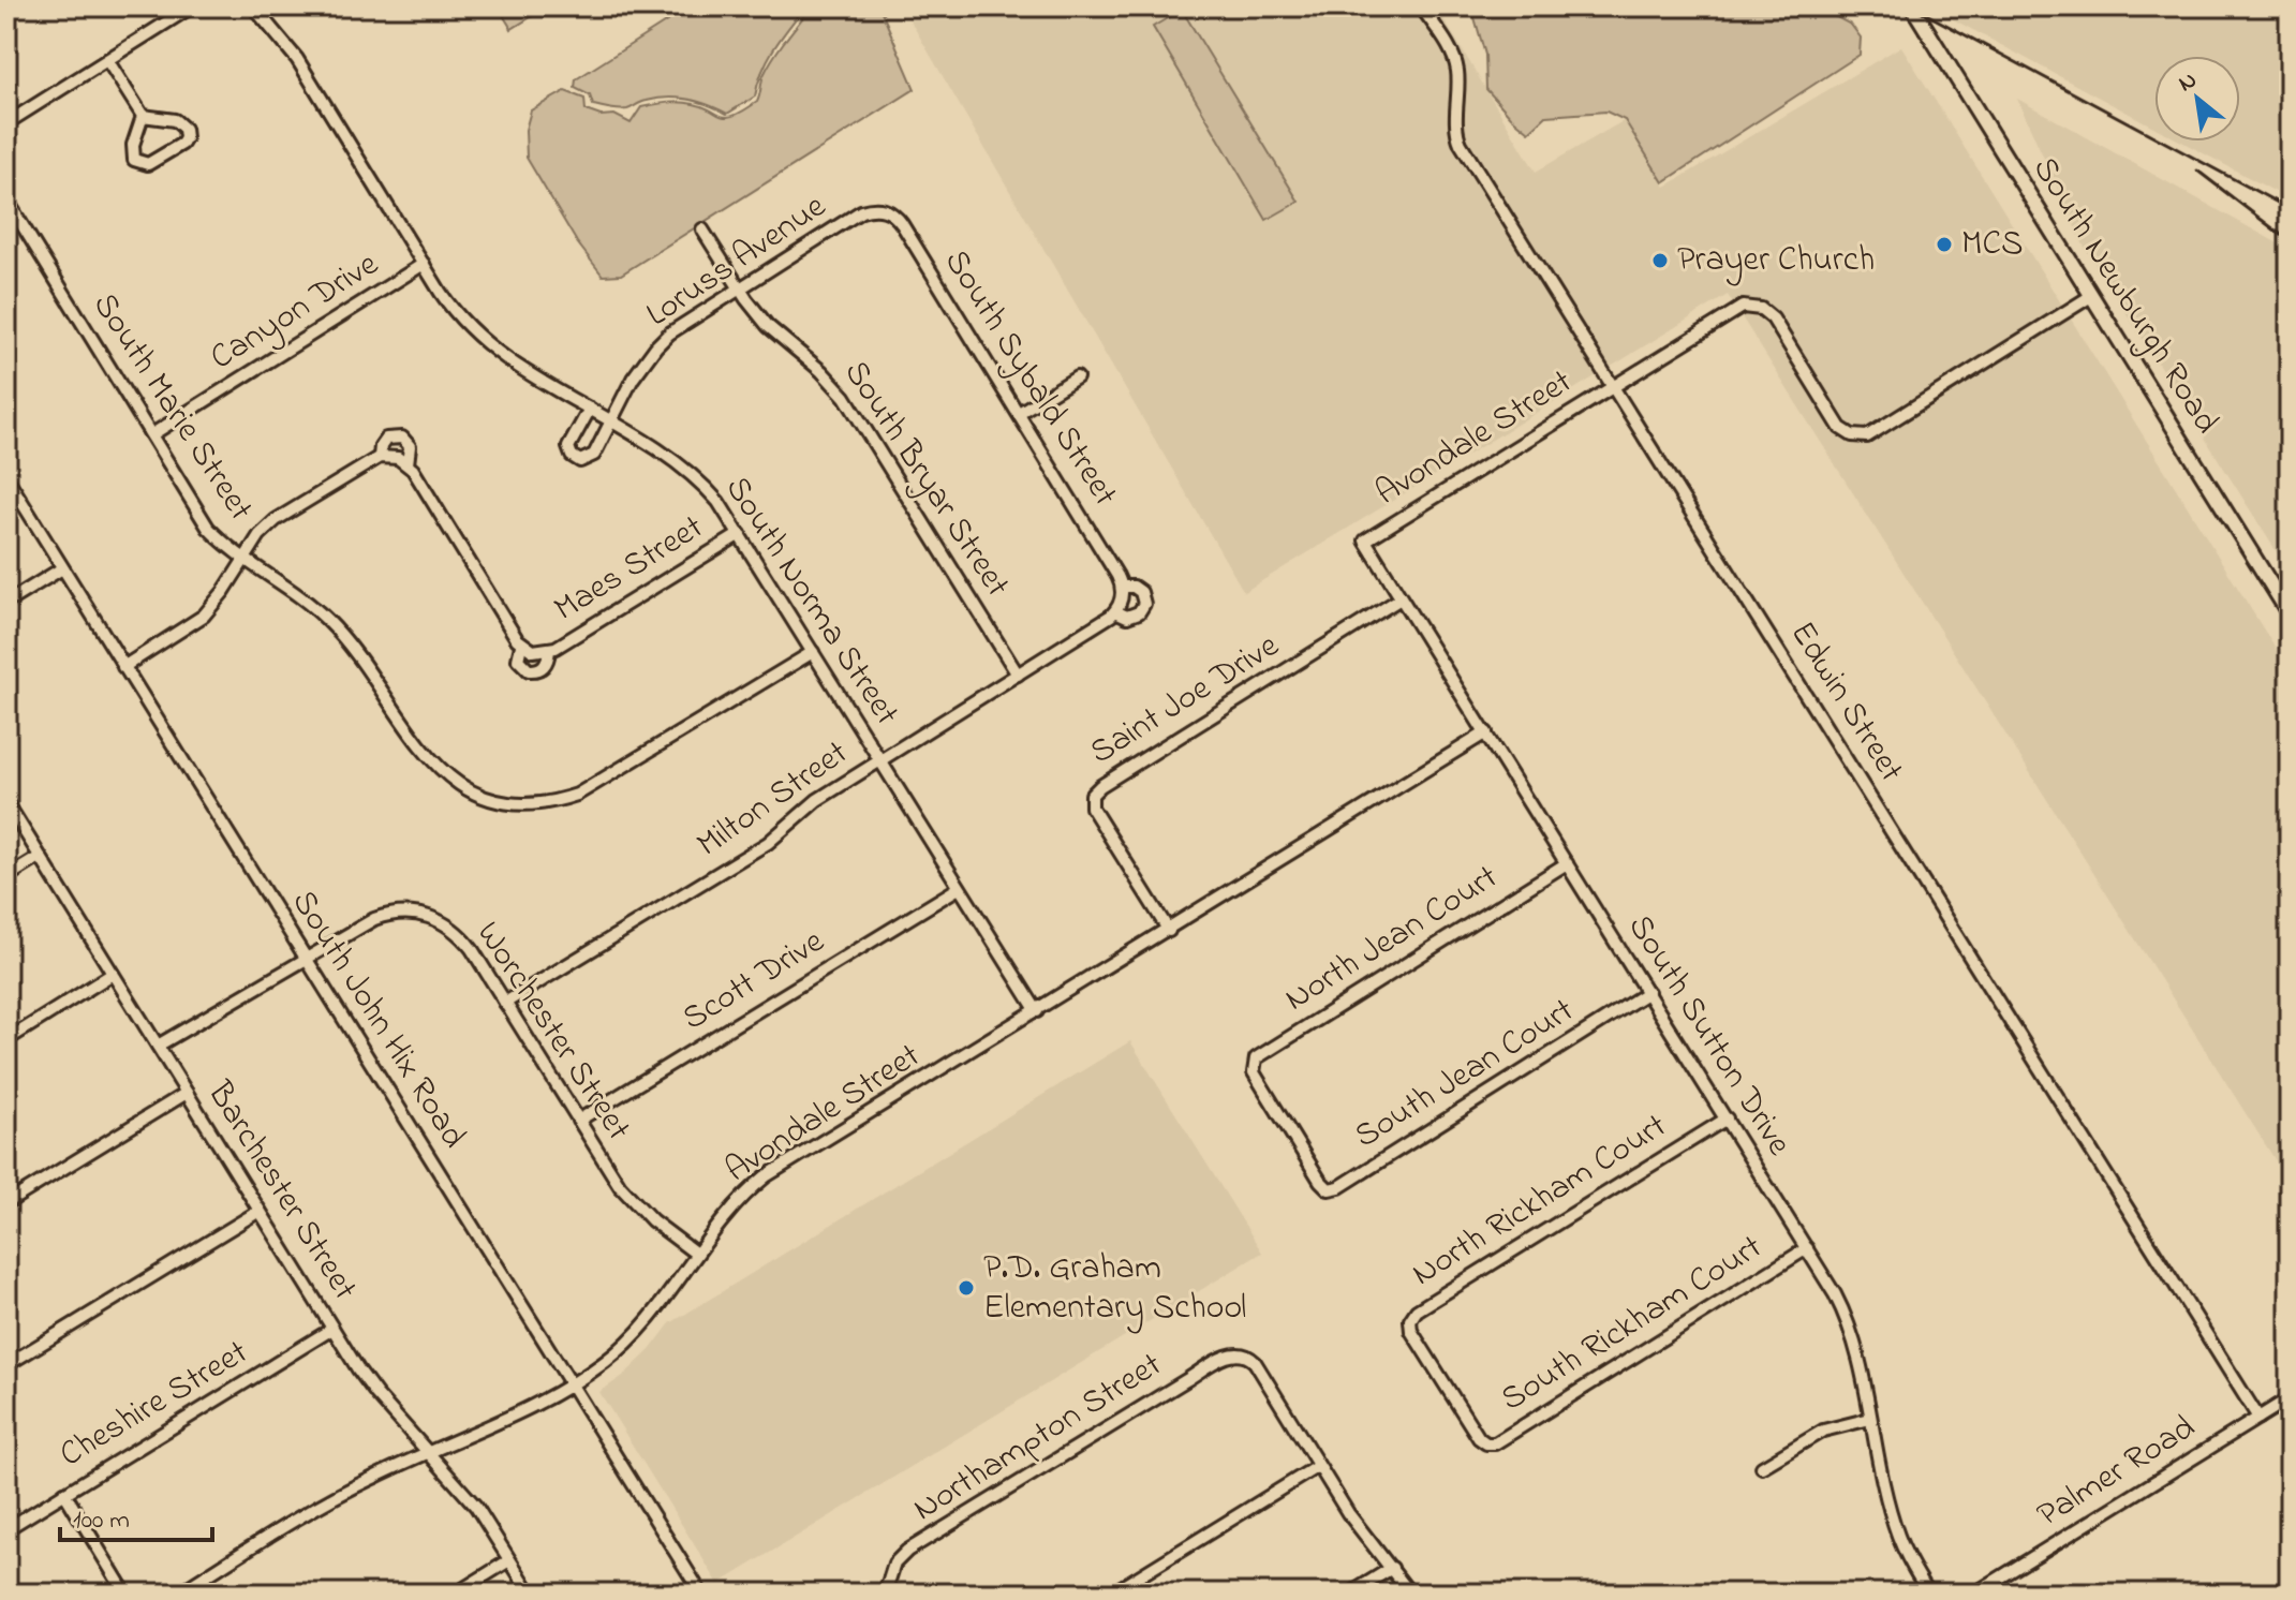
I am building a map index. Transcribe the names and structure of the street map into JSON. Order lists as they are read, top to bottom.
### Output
{
  "streets": {
    "main road": ["South Newburgh Road"],
    "street": [
      "Loruss Avenue",
      "Canyon Drive",
      "South Sybald Street",
      "South Marie Street",
      "Avondale Street",
      "South Bryar Street",
      "Maes Street",
      "South Norma Street",
      "Saint Joe Drive",
      "Edwin Street",
      "Milton Street",
      "North Jean Court",
      "Scott Drive",
      "South John Hix Road",
      "Worchester Street",
      "South Sutton Drive",
      "South Jean Court",
      "Barchester Street",
      "North Rickham Court",
      "South Rickham Court",
      "Cheshire Street",
      "Northampton Street",
      "Palmer Road"
    ]
  },
  "crossings": [
    ["Loruss Avenue", "South Sybald Street"],
    ["Loruss Avenue", "South Bryar Street"],
    ["Loruss Avenue", "South Norma Street"],
    ["South Newburgh Road", "Avondale Street"],
    ["Canyon Drive", "South Marie Street"],
    ["Canyon Drive", "South Norma Street"],
    ["South Sybald Street", "Milton Street"],
    ["South Marie Street", "Maes Street"],
    ["South Marie Street", "South Norma Street"],
    ["Avondale Street", "South Norma Street"],
    ["Avondale Street", "Saint Joe Drive"],
    ["Avondale Street", "Edwin Street"],
    ["Avondale Street", "South John Hix Road"],
    ["Avondale Street", "Worchester Street"],
    ["Avondale Street", "South Sutton Drive"],
    ["Avondale Street", "Barchester Street"],
    ["South Bryar Street", "Milton Street"],
    ["Maes Street", "South Norma Street"],
    ["Maes Street", "South John Hix Road"],
    ["South Norma Street", "Milton Street"],
    ["South Norma Street", "Scott Drive"],
    ["Saint Joe Drive", "South Sutton Drive"],
    ["Edwin Street", "Palmer Road"],
    ["Milton Street", "Worchester Street"],
    ["North Jean Court", "South Sutton Drive"],
    ["North Jean Court", "South Jean Court"],
    ["Scott Drive", "Worchester Street"],
    ["South John Hix Road", "Worchester Street"],
    ["Worchester Street", "Barchester Street"],
    ["South Sutton Drive", "South Jean Court"],
    ["South Sutton Drive", "North Rickham Court"],
    ["South Sutton Drive", "South Rickham Court"],
    ["Barchester Street", "Cheshire Street"],
    ["North Rickham Court", "South Rickham Court"]
  ],
  "places": ["MCS", "Prayer Church", "P.D. Graham Elementary School"],
  "scale_bar": "100 m",
  "north": "top left"
}
